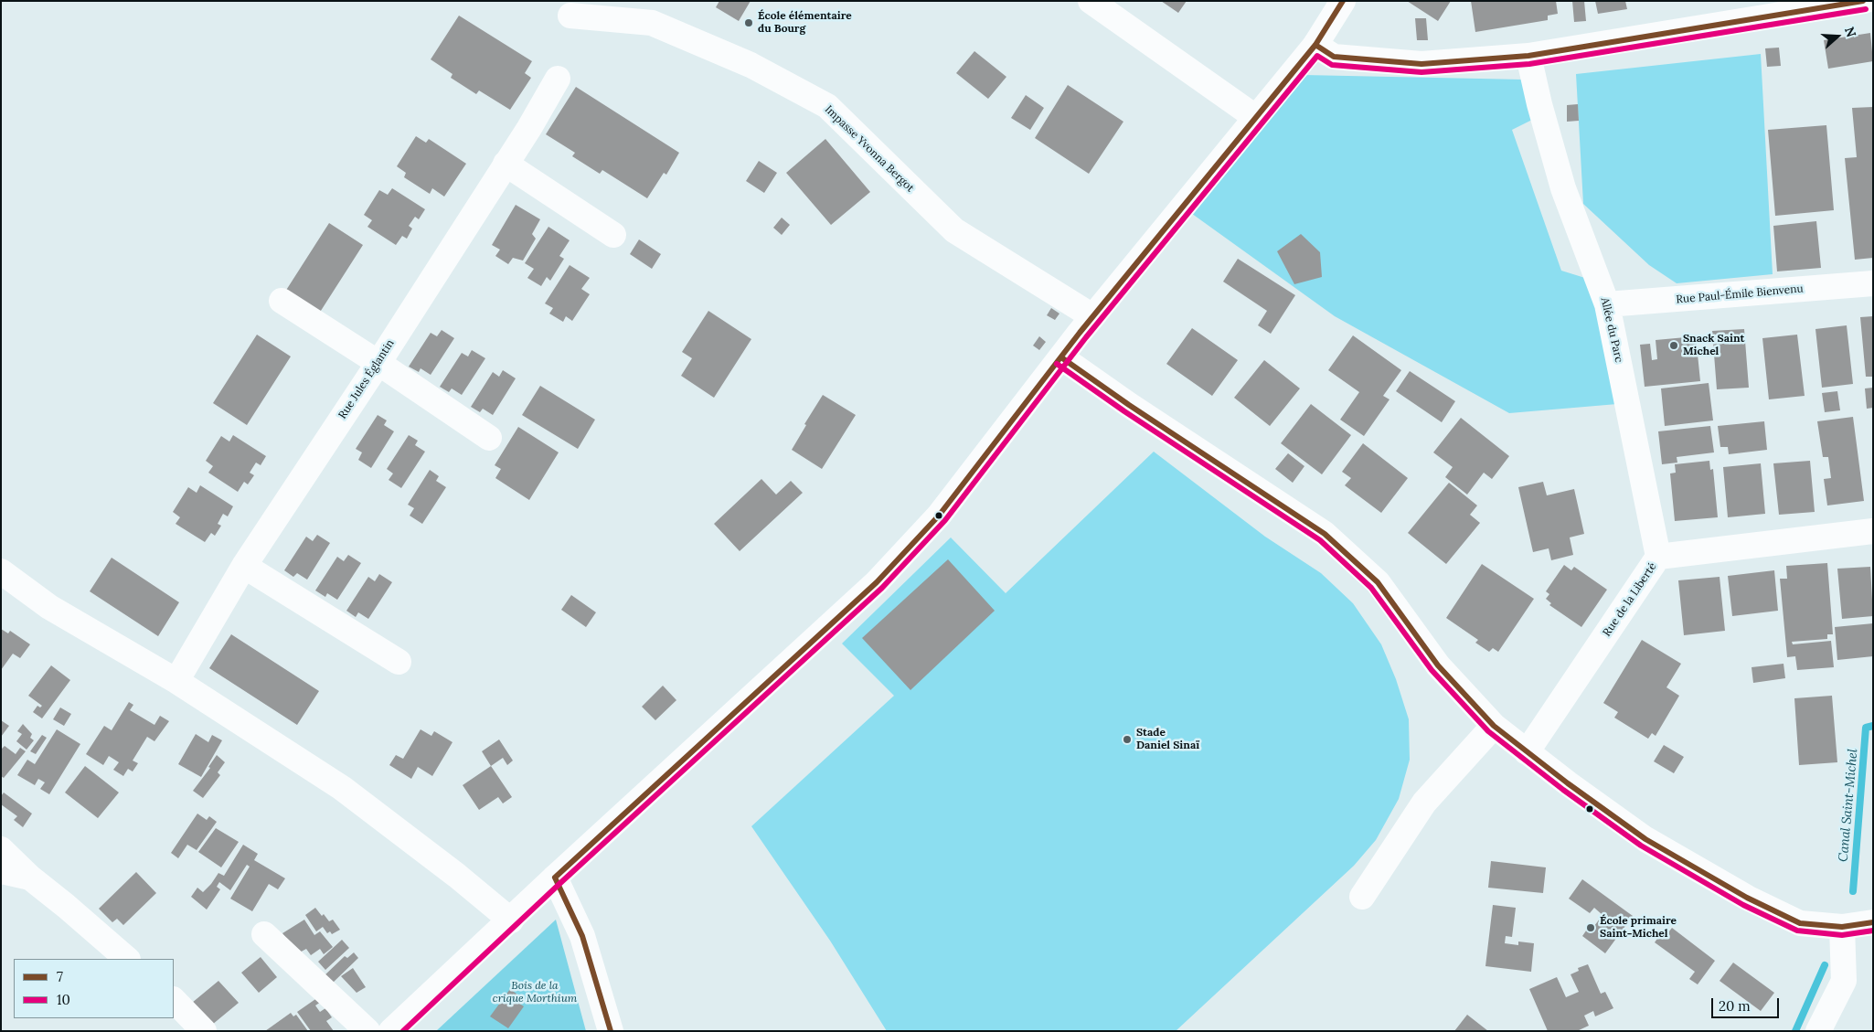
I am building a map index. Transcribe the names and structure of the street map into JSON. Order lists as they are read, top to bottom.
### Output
{
  "streets": {
    "street": [
      "Impasse Yvonna Bergot",
      "Rue Paul-Émile Bienvenu",
      "Allée du Parc",
      "Rue Jules Églantin",
      "Rue de la Liberté"
    ]
  },
  "crossings": [
    ["Rue Paul-Émile Bienvenu", "Allée du Parc"],
    ["Allée du Parc", "Rue de la Liberté"]
  ],
  "water": ["Canal Saint-Michel"],
  "parks": ["Bois de la crique Morthium"],
  "places": [
    "École élémentaire du Bourg",
    "Snack Saint Michel",
    "Stade Daniel Sinaï",
    "École primaire Saint-Michel"
  ],
  "lines": ["transit line 7", "transit line 10"],
  "legend": ["7", "10"],
  "scale_bar": "20 m",
  "north": "right"
}
